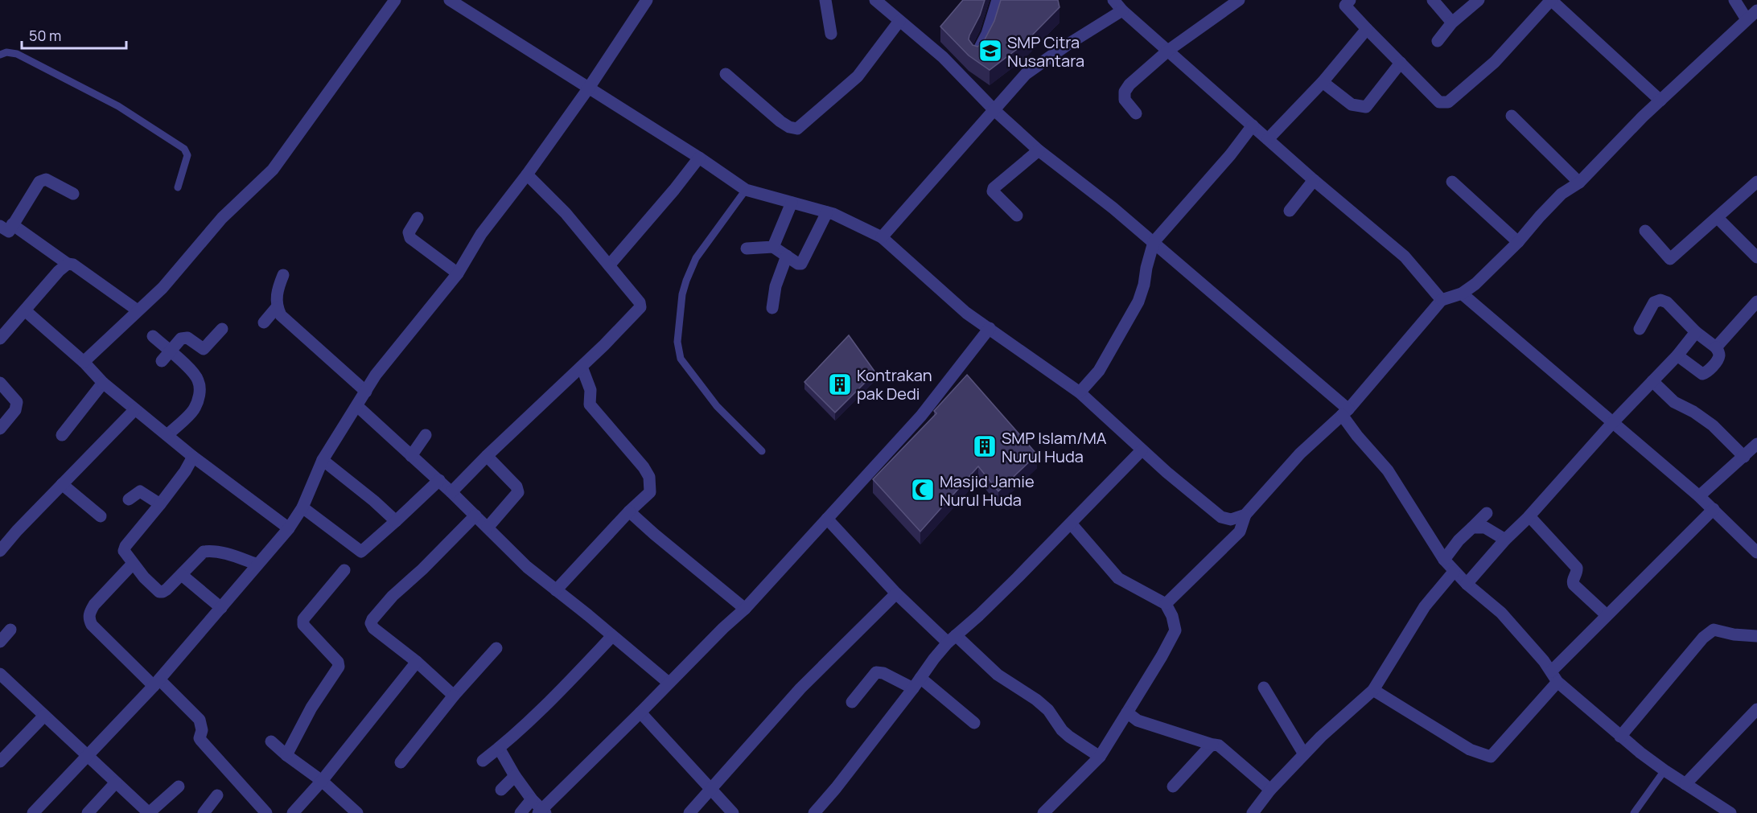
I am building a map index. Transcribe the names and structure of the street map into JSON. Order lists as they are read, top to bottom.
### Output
{
  "places": {
    "school or university": ["SMP Citra Nusantara"],
    "building": ["Kontrakan pak Dedi", "SMP Islam/MA Nurul Huda"],
    "mosque": ["Masjid Jamie Nurul Huda"]
  },
  "scale_bar": "50 m"
}
